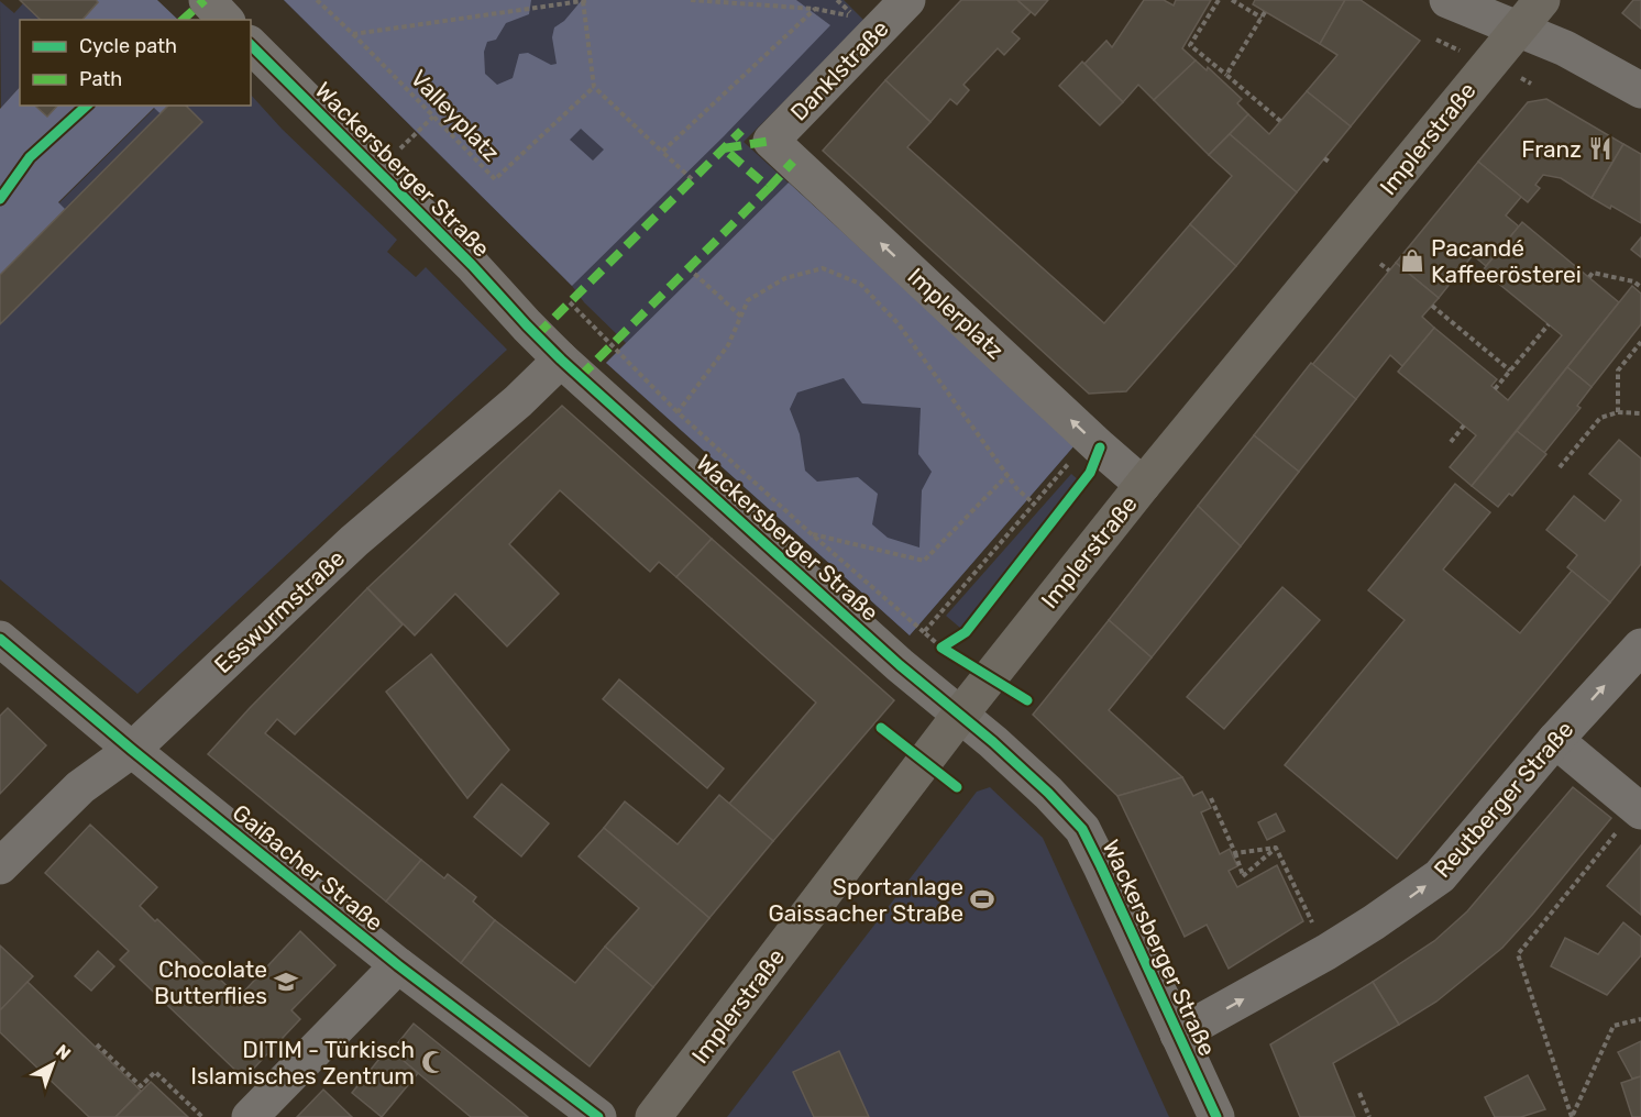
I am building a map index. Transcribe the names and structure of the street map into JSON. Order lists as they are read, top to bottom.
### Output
{
  "streets": {
    "main road": ["Implerstraße"],
    "street": [
      "Danklstraße",
      "Wackersberger Straße",
      "Implerplatz",
      "Esswurmstraße",
      "Reutberger Straße",
      "Gaißacher Straße"
    ],
    "path": ["Valleyplatz"]
  },
  "crossings": [
    ["Danklstraße", "Implerplatz"],
    ["Implerstraße", "Wackersberger Straße"],
    ["Implerstraße", "Implerplatz"],
    ["Wackersberger Straße", "Esswurmstraße"],
    ["Wackersberger Straße", "Reutberger Straße"],
    ["Esswurmstraße", "Gaißacher Straße"]
  ],
  "one_way": ["Implerplatz", "Reutberger Straße"],
  "places": {
    "restaurant": ["Franz"],
    "shop": ["Pacandé Kaffeerösterei"],
    "sports": ["Sportanlage Gaissacher Straße"],
    "school or university": ["Chocolate Butterflies"],
    "mosque": ["DITIM - Türkisch Islamisches Zentrum"]
  },
  "legend": ["Cycle path", "Path"],
  "north": "top right"
}
